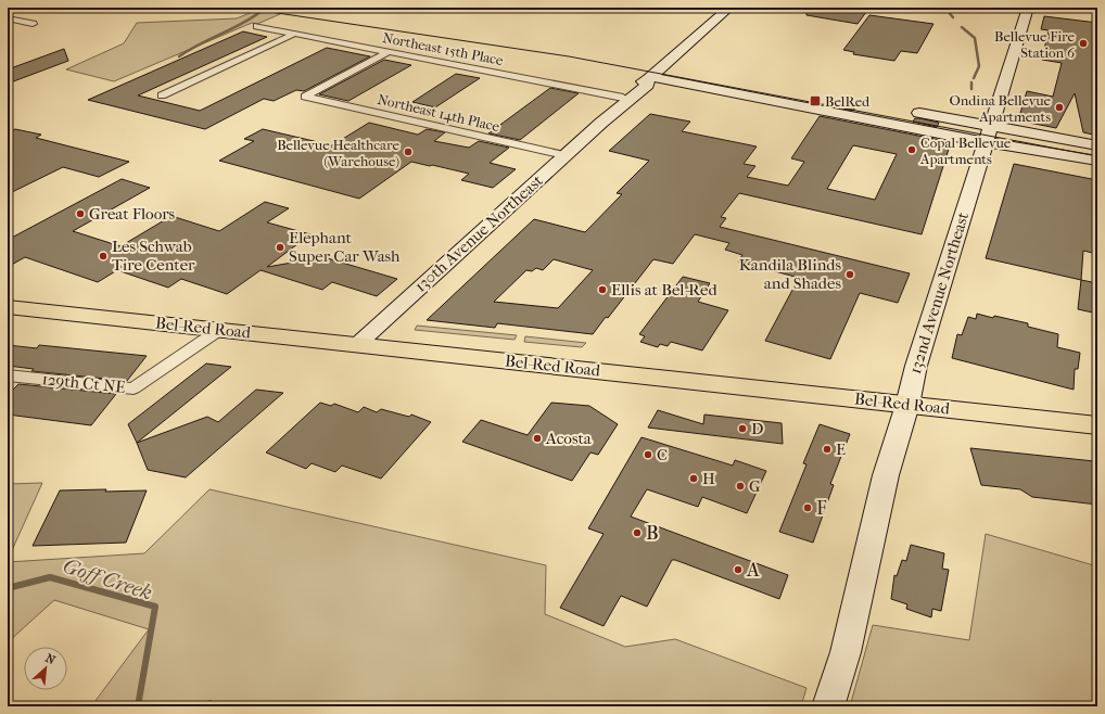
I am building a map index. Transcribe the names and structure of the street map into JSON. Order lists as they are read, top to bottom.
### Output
{
  "streets": {
    "main road": ["Bel-Red Road"],
    "street": [
      "Northeast 15th Place",
      "Northeast 14th Place",
      "130th Avenue Northeast",
      "132nd Avenue Northeast",
      "129th Ct NE"
    ]
  },
  "crossings": [
    ["Northeast 15th Place", "Northeast 14th Place"],
    ["Northeast 15th Place", "130th Avenue Northeast"],
    ["Northeast 14th Place", "130th Avenue Northeast"],
    ["130th Avenue Northeast", "Bel-Red Road"],
    ["132nd Avenue Northeast", "Bel-Red Road"],
    ["Bel-Red Road", "129th Ct NE"]
  ],
  "water": ["Goff Creek"],
  "places": {
    "other": [
      "Bellevue Fire Station 6",
      "Ondina Bellevue Apartments",
      "Copal Bellevue Apartments",
      "Bellevue Healthcare (Warehouse)",
      "Great Floors",
      "Elephant Super Car Wash",
      "Les Schwab Tire Center",
      "Kandila Blinds and Shades",
      "Ellis at Bel-Red",
      "D",
      "Acosta",
      "E",
      "C",
      "H",
      "G",
      "F",
      "B",
      "A"
    ],
    "transit": ["BelRed"]
  },
  "north": "top right"
}
